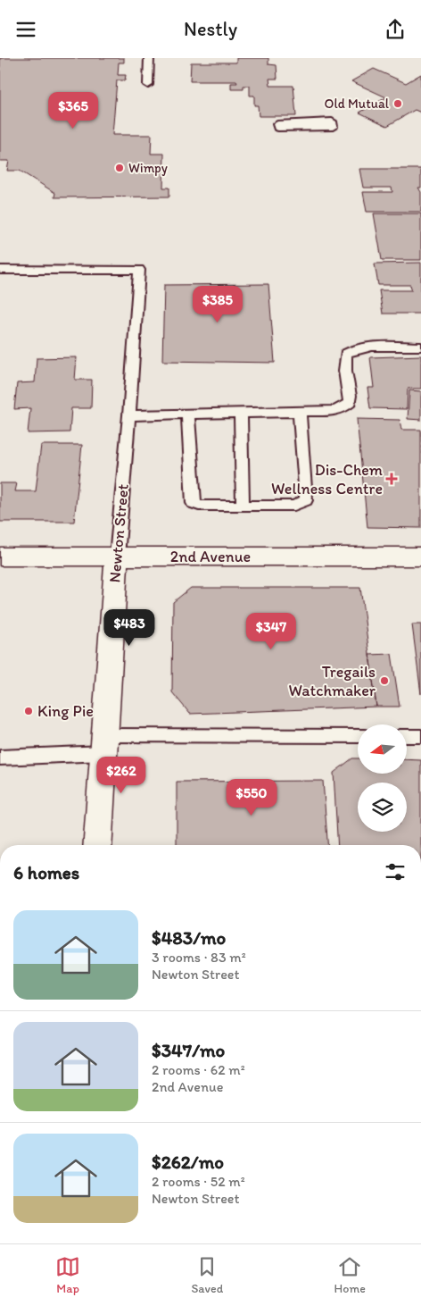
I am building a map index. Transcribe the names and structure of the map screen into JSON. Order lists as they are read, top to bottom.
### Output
{
  "streets": {
    "street": ["Newton Street", "2nd Avenue"]
  },
  "crossings": [
    ["Newton Street", "2nd Avenue"]
  ],
  "places": {
    "other": [
      "Old Mutual",
      "Wimpy",
      "Tregails Watchmaker",
      "King Pie"
    ],
    "health": ["Dis-Chem Wellness Centre"]
  },
  "north": "left",
  "page": {
    "header": "Nestly",
    "price": [
      "$365",
      "$385",
      "$483",
      "$347",
      "$262",
      "$550"
    ],
    "heading": "6 homes",
    "list": [
      {
        "name": "$483/mo",
        "note": "3 rooms · 83 m² · Newton Street"
      },
      {
        "name": "$347/mo",
        "note": "2 rooms · 62 m² · 2nd Avenue"
      },
      {
        "name": "$262/mo",
        "note": "2 rooms · 52 m² · Newton Street"
      }
    ],
    "tabs": ["Map", "Saved", "Home"]
  }
}
